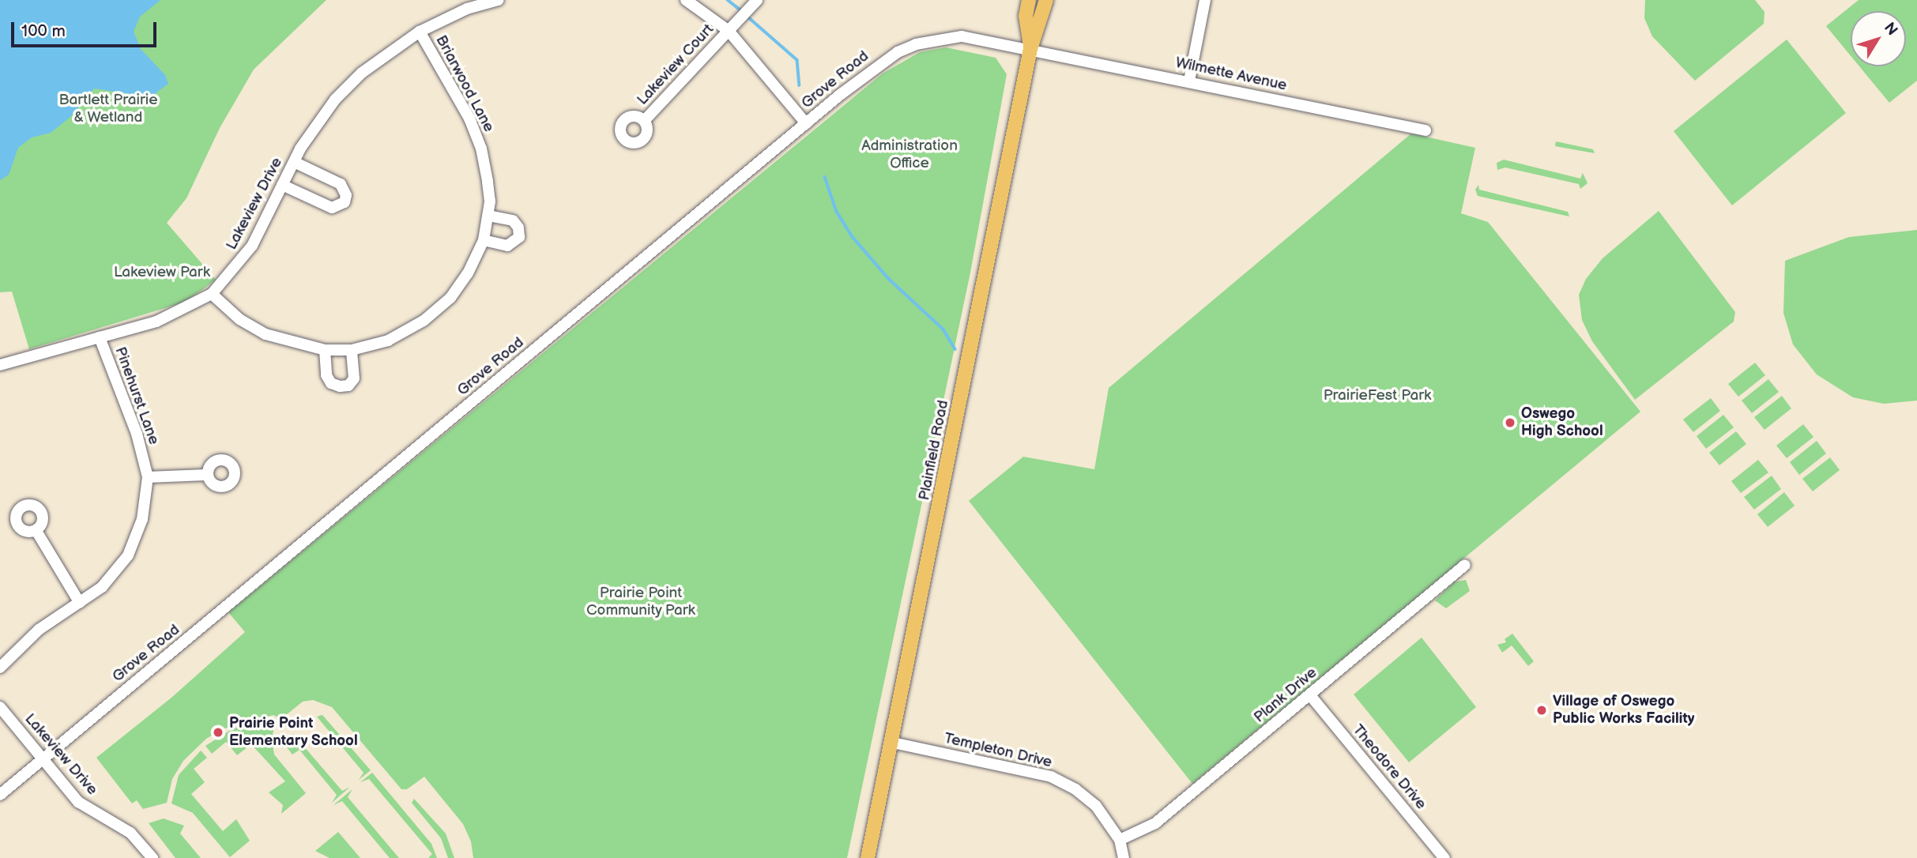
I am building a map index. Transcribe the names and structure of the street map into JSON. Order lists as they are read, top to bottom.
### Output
{
  "streets": {
    "main road": ["Plainfield Road"],
    "street": [
      "Lakeview Court",
      "Wilmette Avenue",
      "Grove Road",
      "Briarwood Lane",
      "Lakeview Drive",
      "Pinehurst Lane",
      "Plank Drive",
      "Templeton Drive",
      "Theodore Drive"
    ]
  },
  "crossings": [
    ["Wilmette Avenue", "Grove Road"],
    ["Wilmette Avenue", "Plainfield Road"],
    ["Grove Road", "Lakeview Drive"],
    ["Grove Road", "Plainfield Road"],
    ["Briarwood Lane", "Lakeview Drive"],
    ["Lakeview Drive", "Pinehurst Lane"],
    ["Plainfield Road", "Templeton Drive"],
    ["Plank Drive", "Templeton Drive"],
    ["Plank Drive", "Theodore Drive"]
  ],
  "parks": [
    "Bartlett Prairie & Wetland",
    "Administration Office",
    "Lakeview Park",
    "PrairieFest Park",
    "Prairie Point Community Park"
  ],
  "places": ["Oswego High School", "Village of Oswego Public Works Facility", "Prairie Point Elementary School"],
  "scale_bar": "100 m",
  "north": "top right"
}
